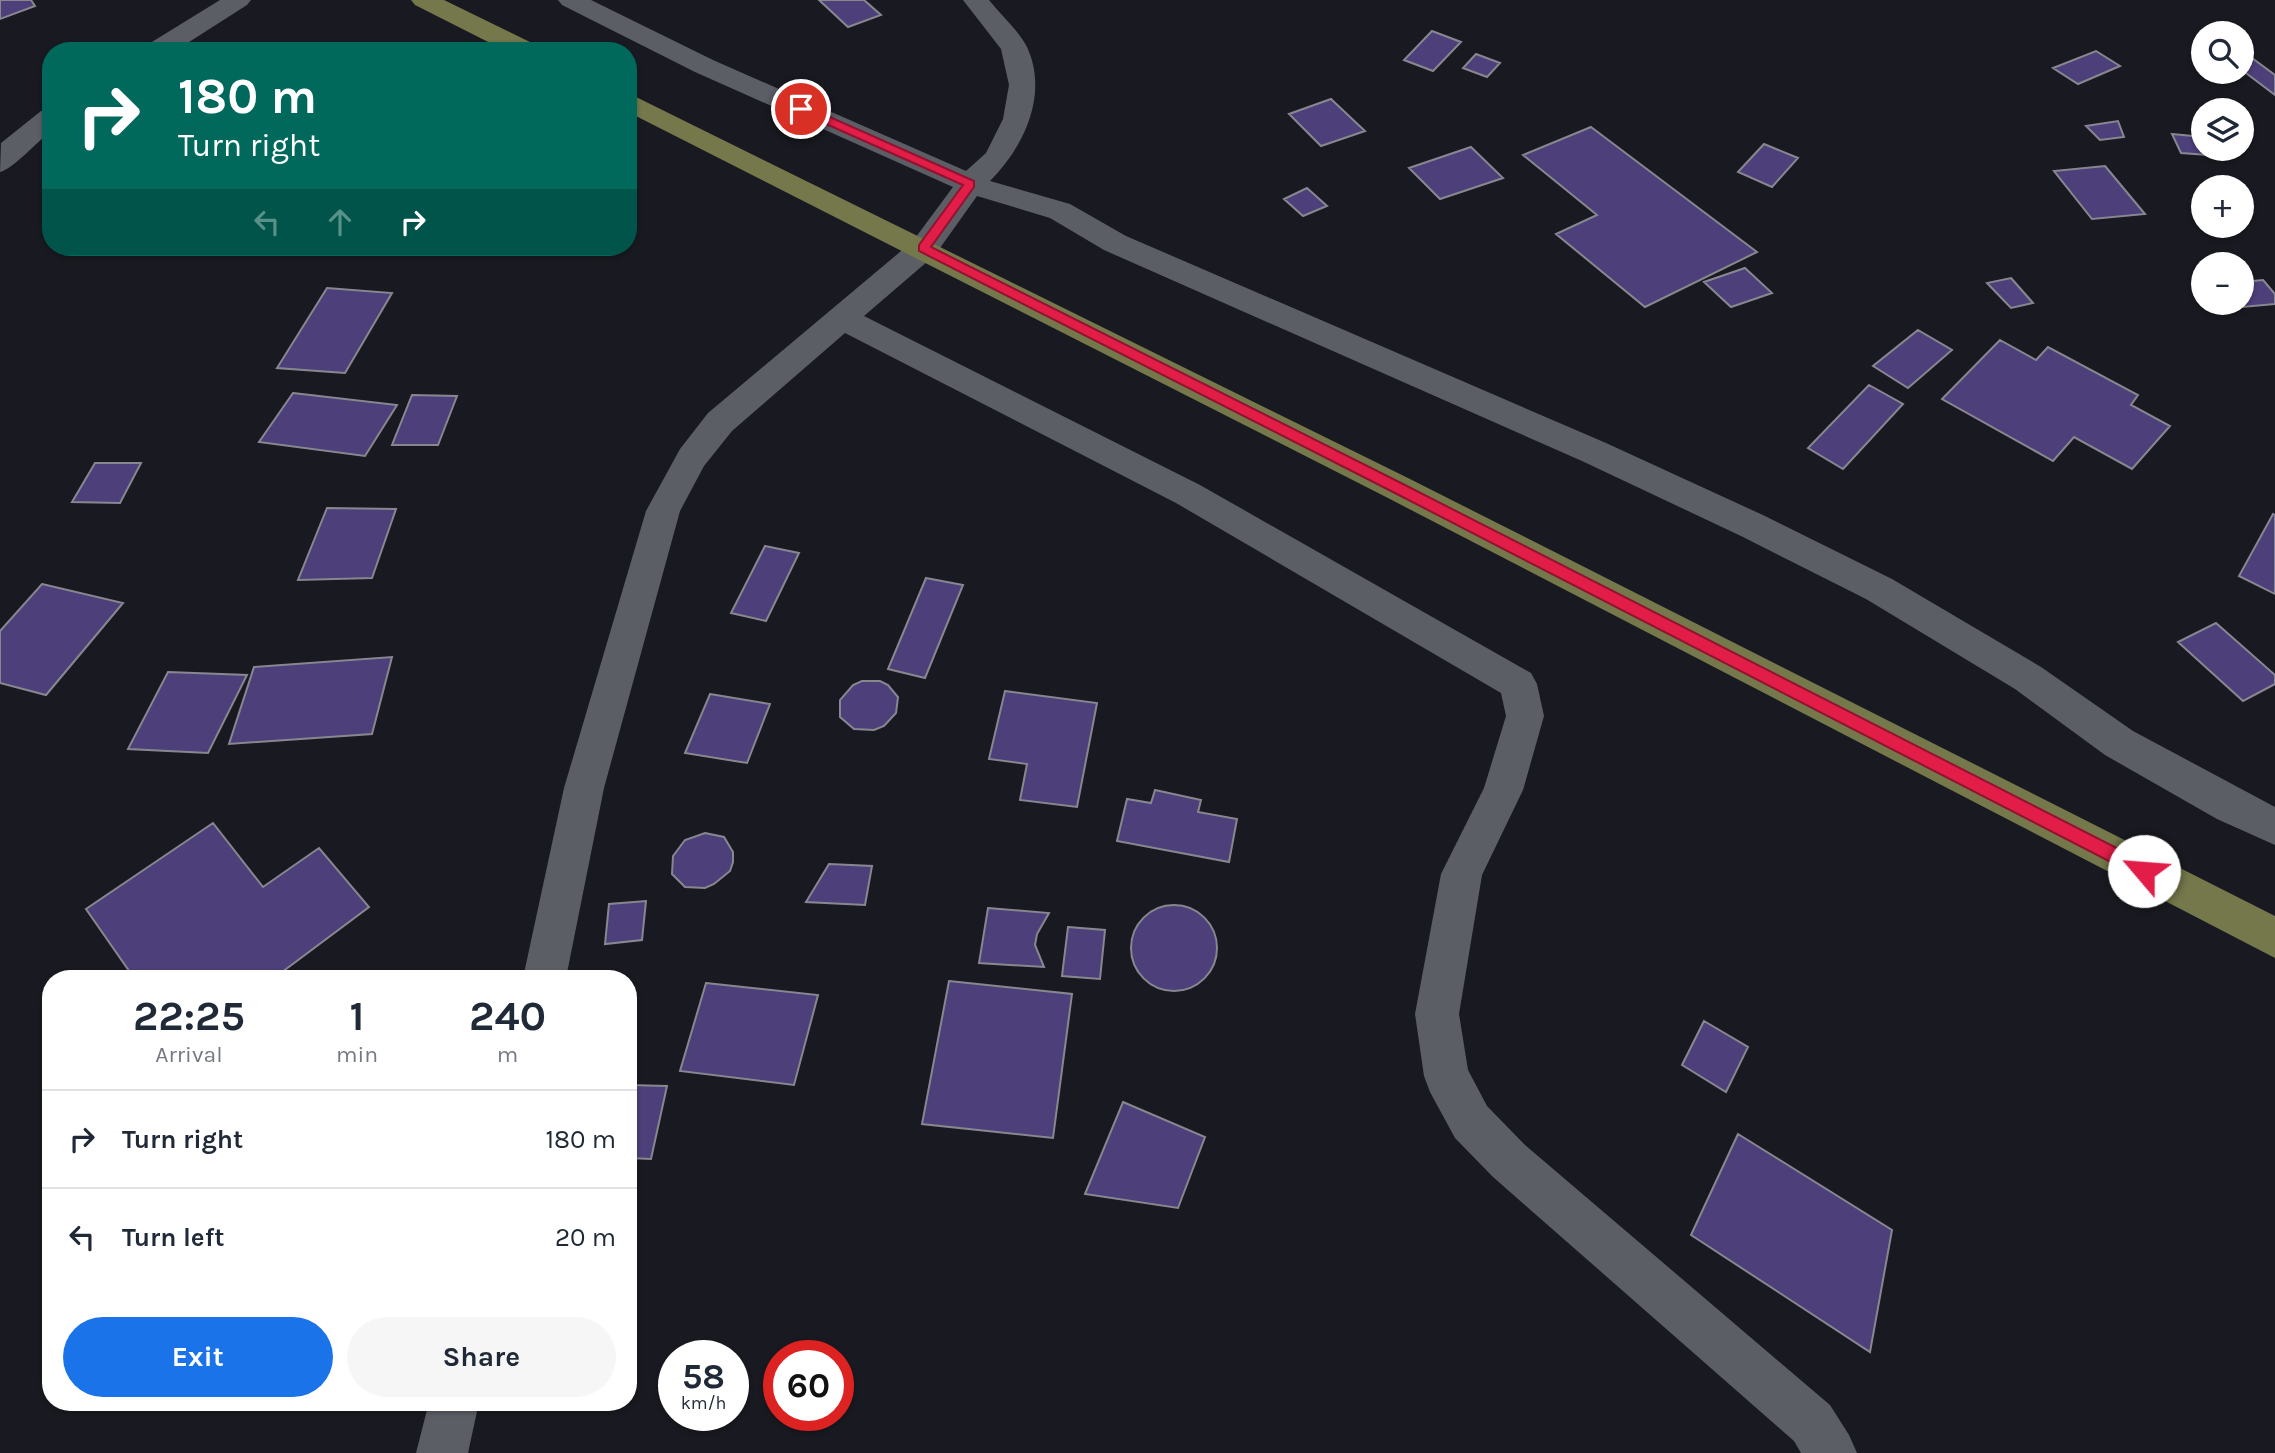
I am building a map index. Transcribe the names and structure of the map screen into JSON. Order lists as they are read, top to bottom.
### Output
{
  "page": {
    "map_buttons": ["+", "−"],
    "turn": ["180 m", "Turn right"],
    "eta": [
      "22:25",
      "Arrival",
      "1",
      "min",
      "240",
      "m"
    ],
    "list": [
      {
        "name": "Turn right",
        "value": "180 m"
      },
      {
        "name": "Turn left",
        "value": "20 m"
      }
    ],
    "buttons": ["Exit", "Share"],
    "speed": "58 km/h",
    "limit": "60"
  }
}
